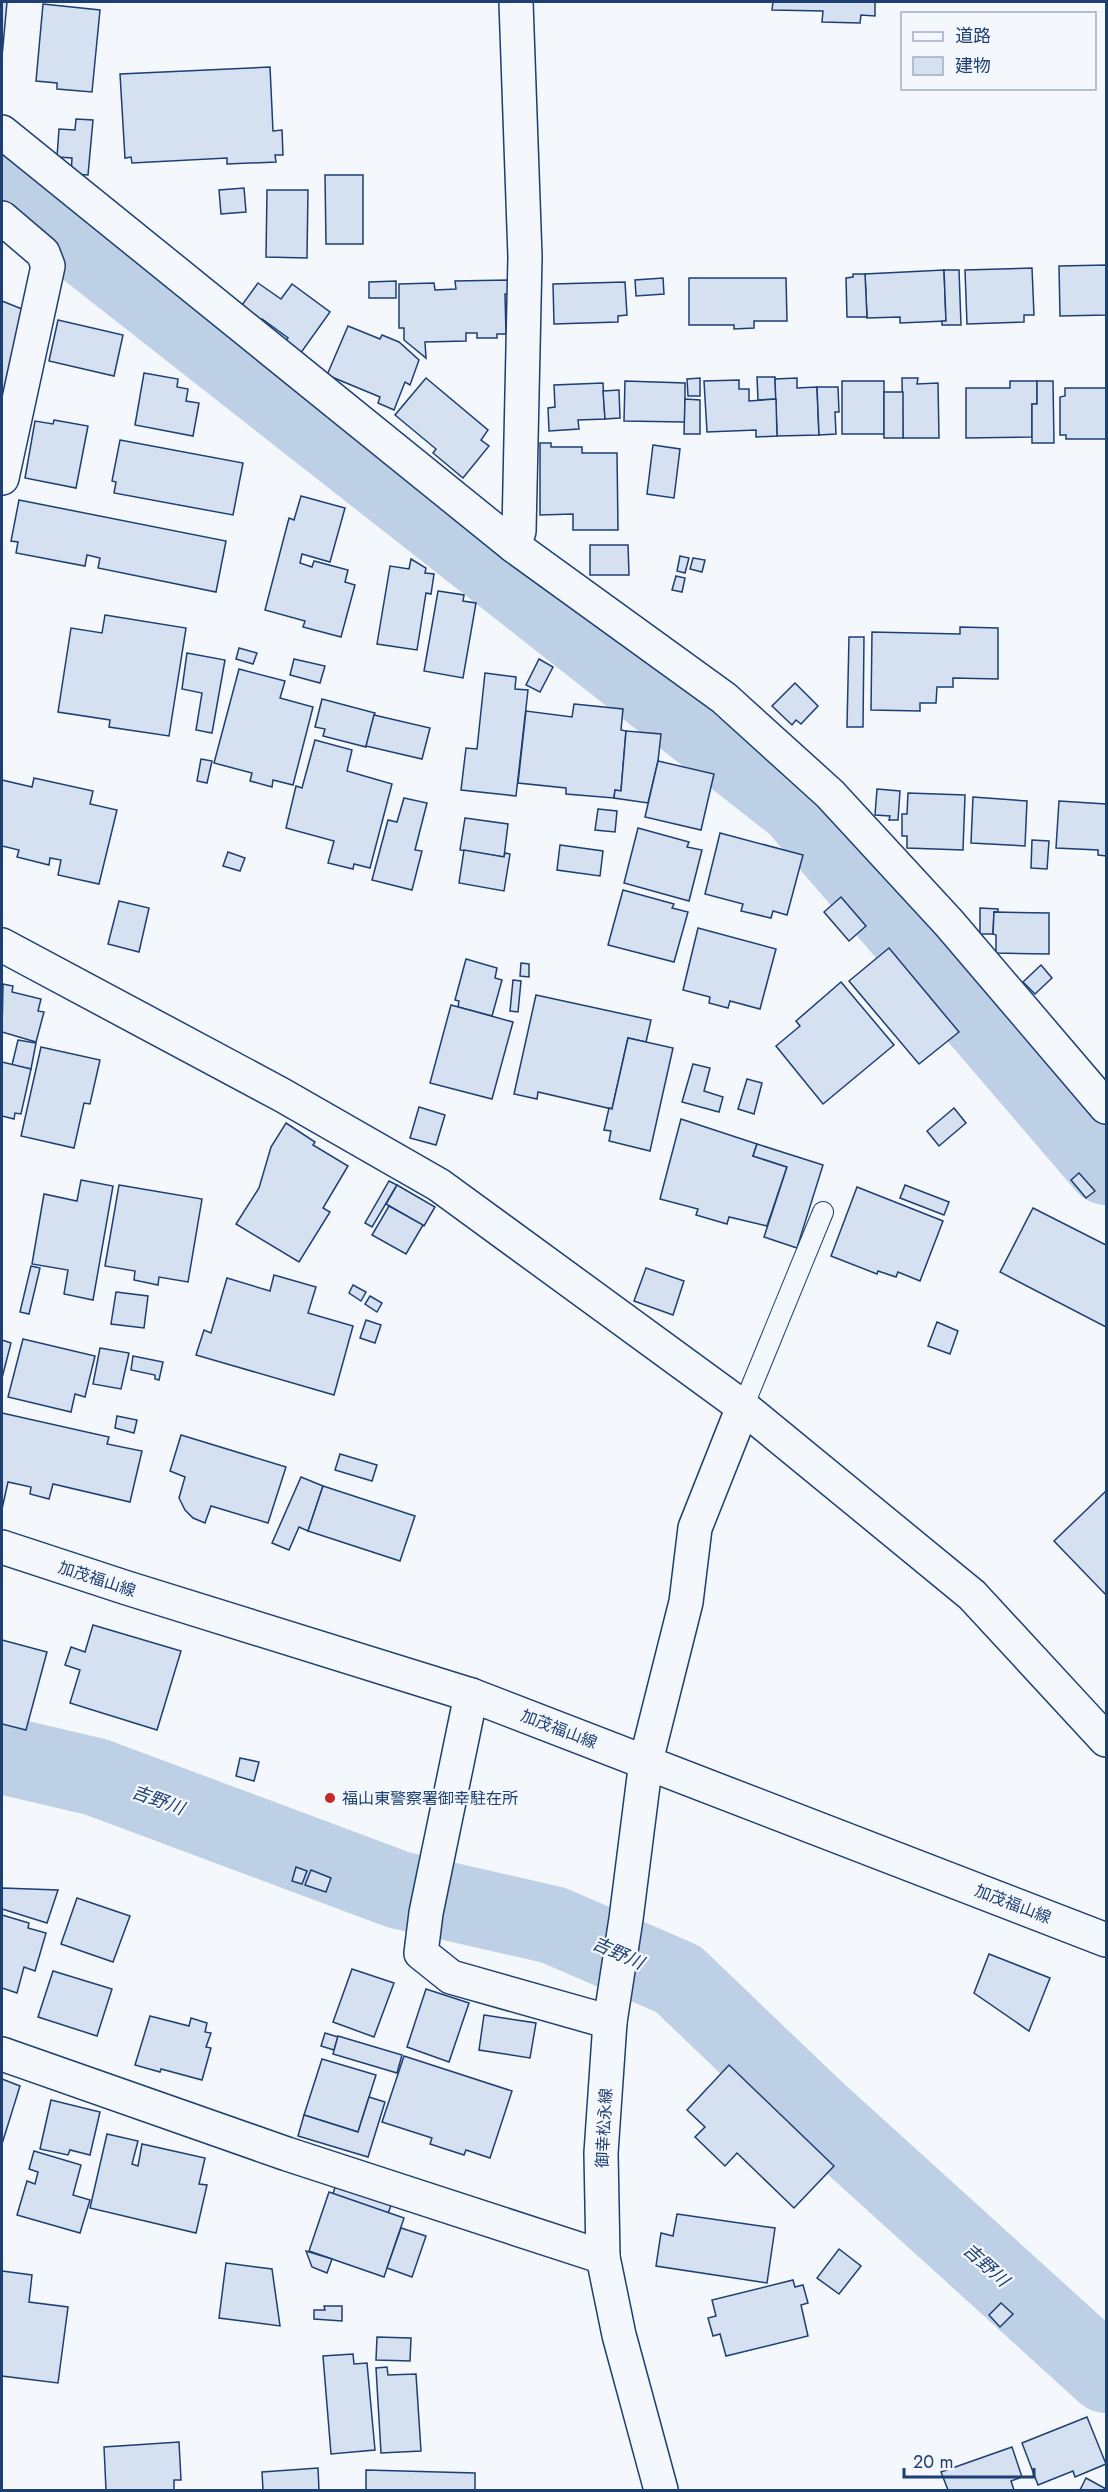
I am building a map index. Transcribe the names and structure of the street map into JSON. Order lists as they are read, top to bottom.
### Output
{
  "streets": {
    "street": ["加茂福山線", "御幸松永線"]
  },
  "crossings": [
    ["加茂福山線", "御幸松永線"]
  ],
  "water": ["吉野川"],
  "places": ["福山東警察署御幸駐在所"],
  "legend": ["道路", "建物"],
  "scale_bar": "20 m"
}
